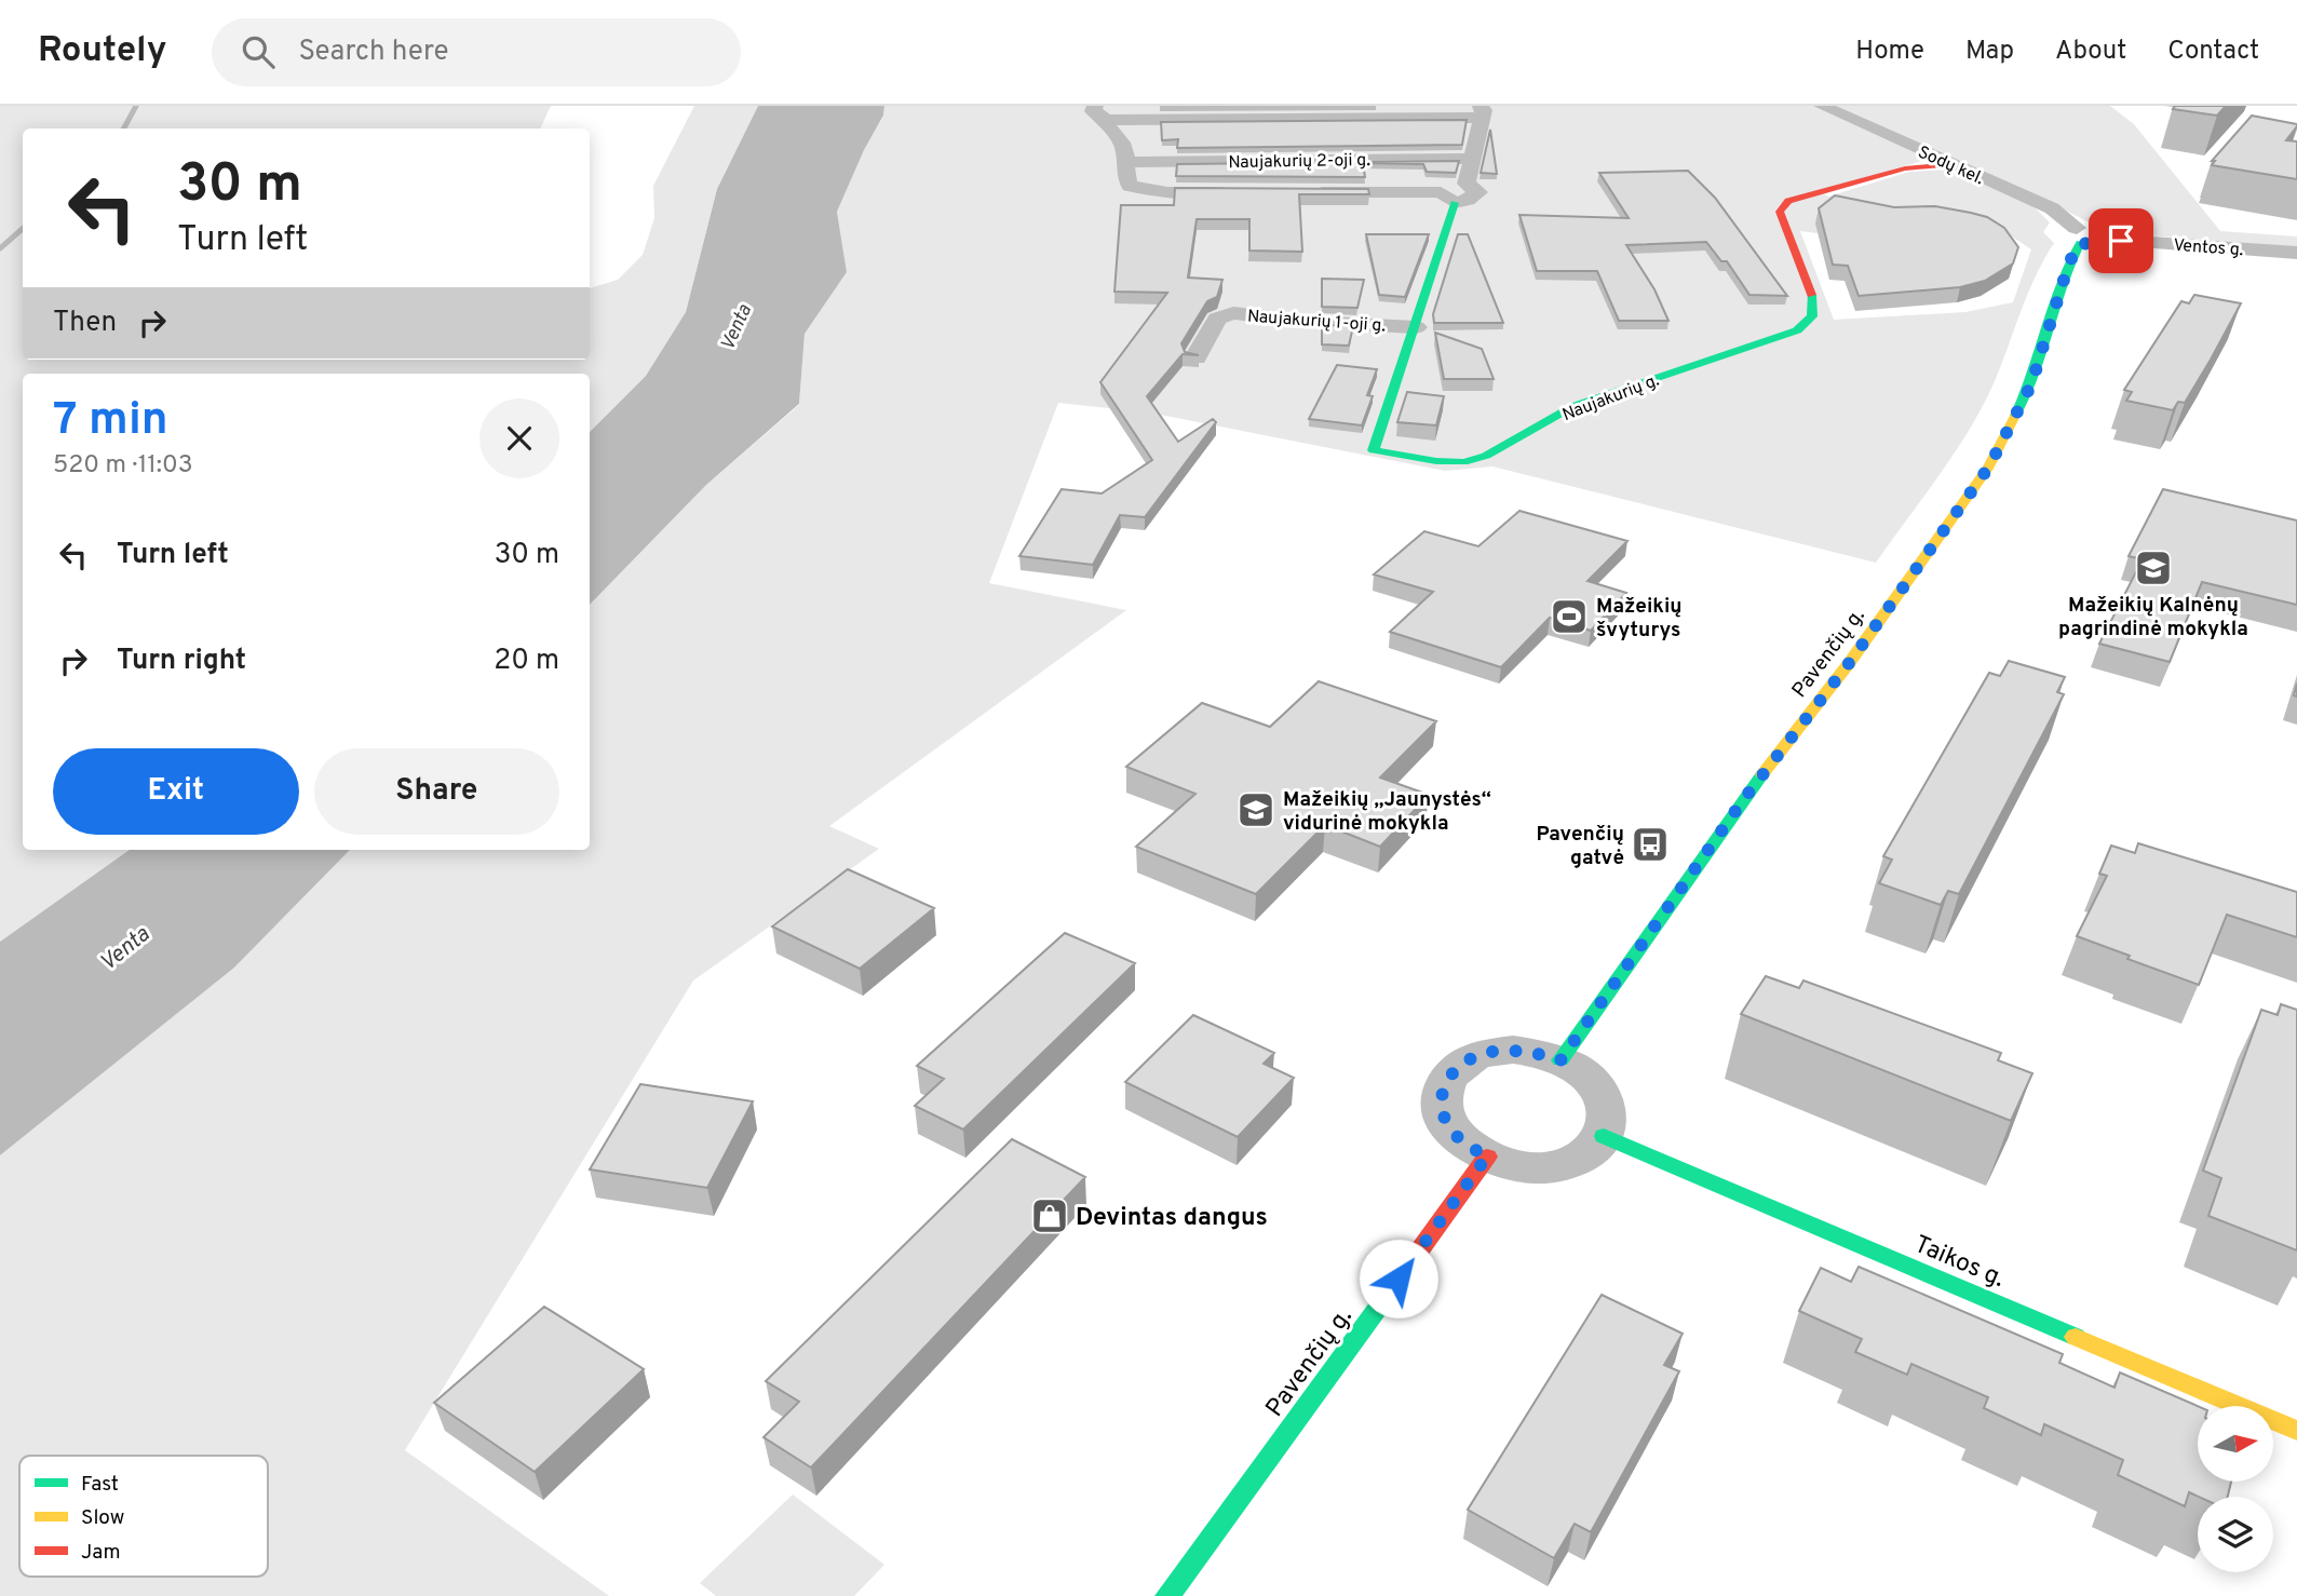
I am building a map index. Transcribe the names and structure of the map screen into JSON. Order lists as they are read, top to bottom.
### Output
{
  "streets": {
    "street": [
      "Naujakurių 2-oji g.",
      "Sodų kel.",
      "Ventos g.",
      "Naujakurių 1-oji g.",
      "Naujakurių g.",
      "Pavenčių g.",
      "Taikos g."
    ]
  },
  "crossings": [
    ["Sodų kel.", "Ventos g."],
    ["Sodų kel.", "Naujakurių g."],
    ["Sodų kel.", "Pavenčių g."],
    ["Ventos g.", "Pavenčių g."],
    ["Naujakurių 1-oji g.", "Naujakurių g."],
    ["Pavenčių g.", "Taikos g."]
  ],
  "water": ["Venta"],
  "places": {
    "school or university": ["Mažeikių Kalnėnų pagrindinė mokykla", "Mažeikių „Jaunystės“ vidurinė mokykla"],
    "sports": ["Mažeikių švyturys"],
    "bus stop": ["Pavenčių gatvė"],
    "shop": ["Devintas dangus"]
  },
  "legend": ["Fast", "Slow", "Jam"],
  "north": "right",
  "page": {
    "header": "Routely",
    "search": "Search here",
    "nav": [
      "Home",
      "Map",
      "About",
      "Contact"
    ],
    "turn": ["30 m", "Turn left"],
    "then": "Then",
    "heading": ["7 min", "520 m · 11:03"],
    "list": [
      {
        "name": "Turn left",
        "value": "30 m"
      },
      {
        "name": "Turn right",
        "value": "20 m"
      }
    ],
    "buttons": ["Exit", "Share"]
  }
}
